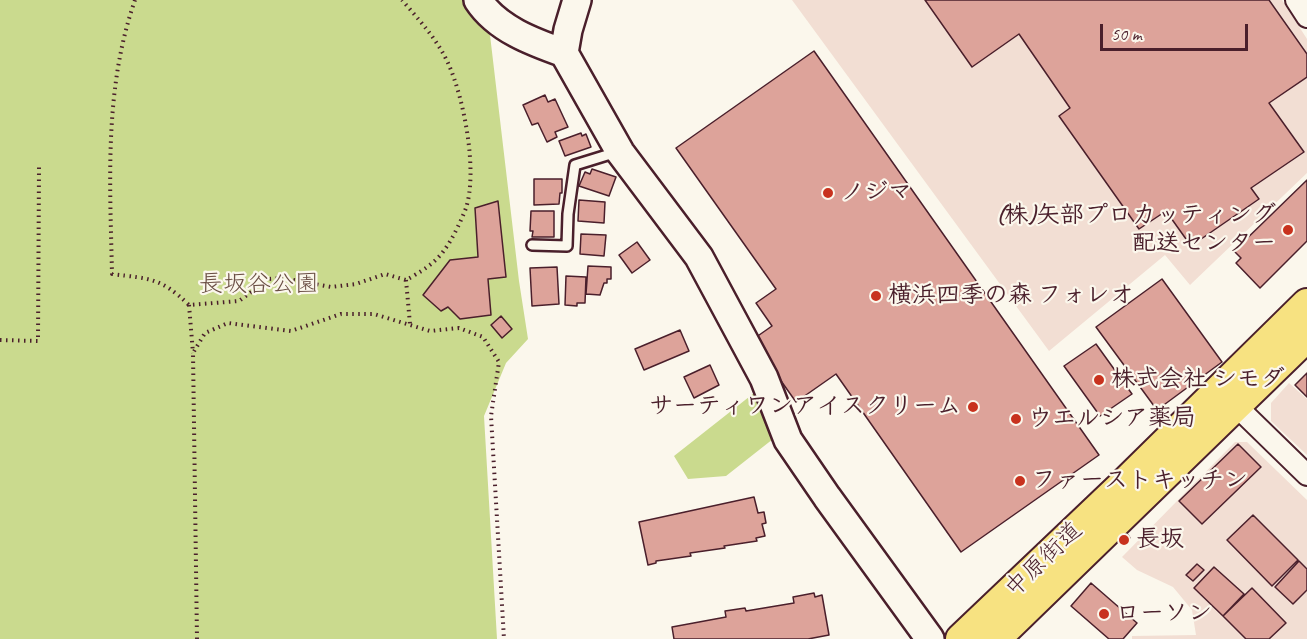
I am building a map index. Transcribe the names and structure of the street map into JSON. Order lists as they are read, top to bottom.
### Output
{
  "streets": {
    "main road": ["中原街道"]
  },
  "parks": ["長坂谷公園"],
  "places": [
    "ノジマ",
    "(株)矢部プロカッティング 配送センター",
    "横浜四季の森 フォレオ",
    "株式会社 シモダ",
    "サーティワンアイスクリーム",
    "ウエルシア薬局",
    "ファーストキッチン",
    "長坂",
    "ローソン"
  ],
  "scale_bar": "50 m"
}
